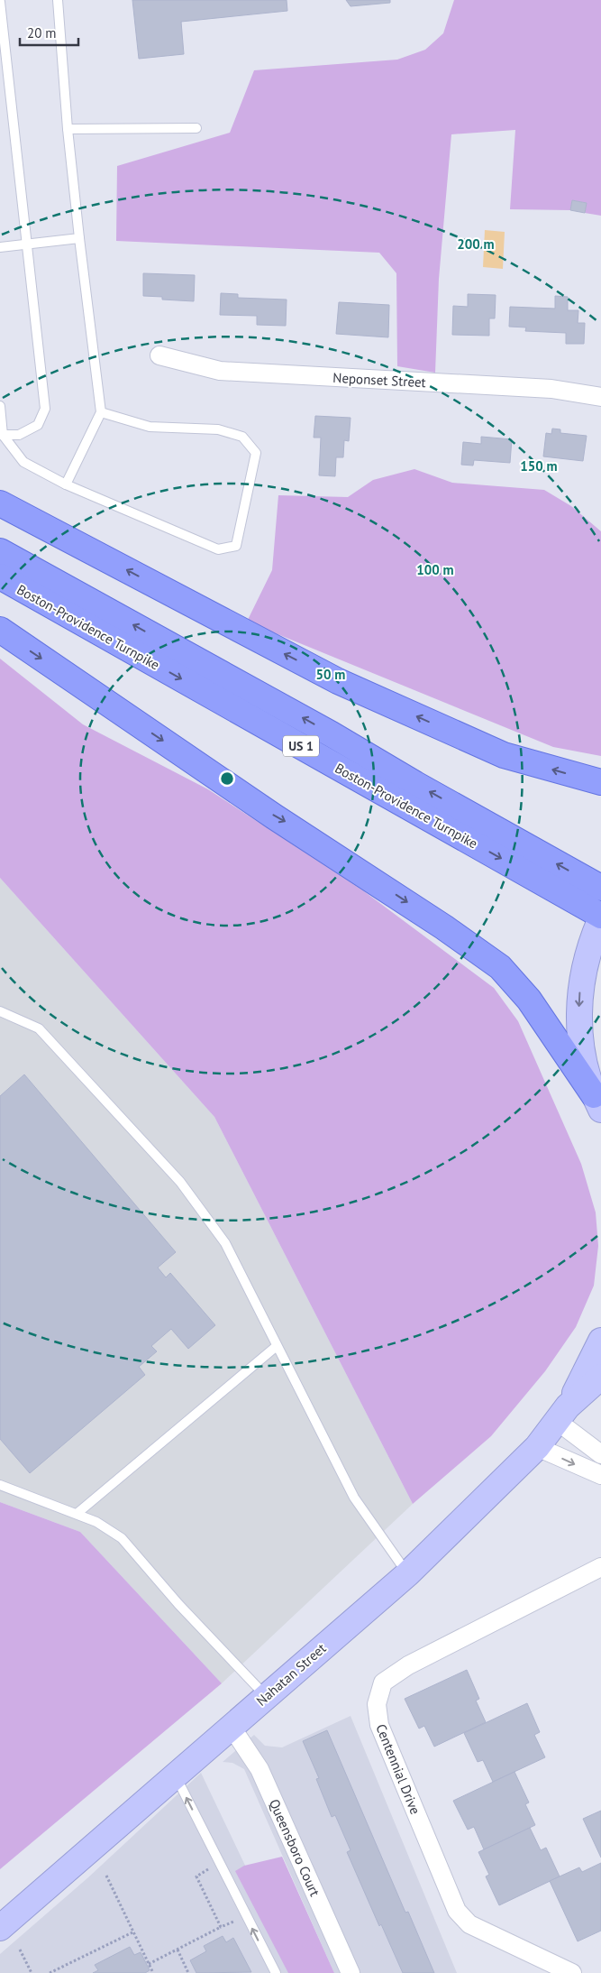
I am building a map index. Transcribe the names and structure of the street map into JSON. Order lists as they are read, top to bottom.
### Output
{
  "streets": {
    "main road": ["Boston-Providence Turnpike", "US 1", "Nahatan Street"],
    "street": ["Neponset Street", "Centennial Drive", "Queensboro Court"]
  },
  "crossings": [
    ["Nahatan Street", "Queensboro Court"]
  ],
  "scale_bar": "20 m",
  "rings": [
    "200 m",
    "150 m",
    "100 m",
    "50 m"
  ]
}
